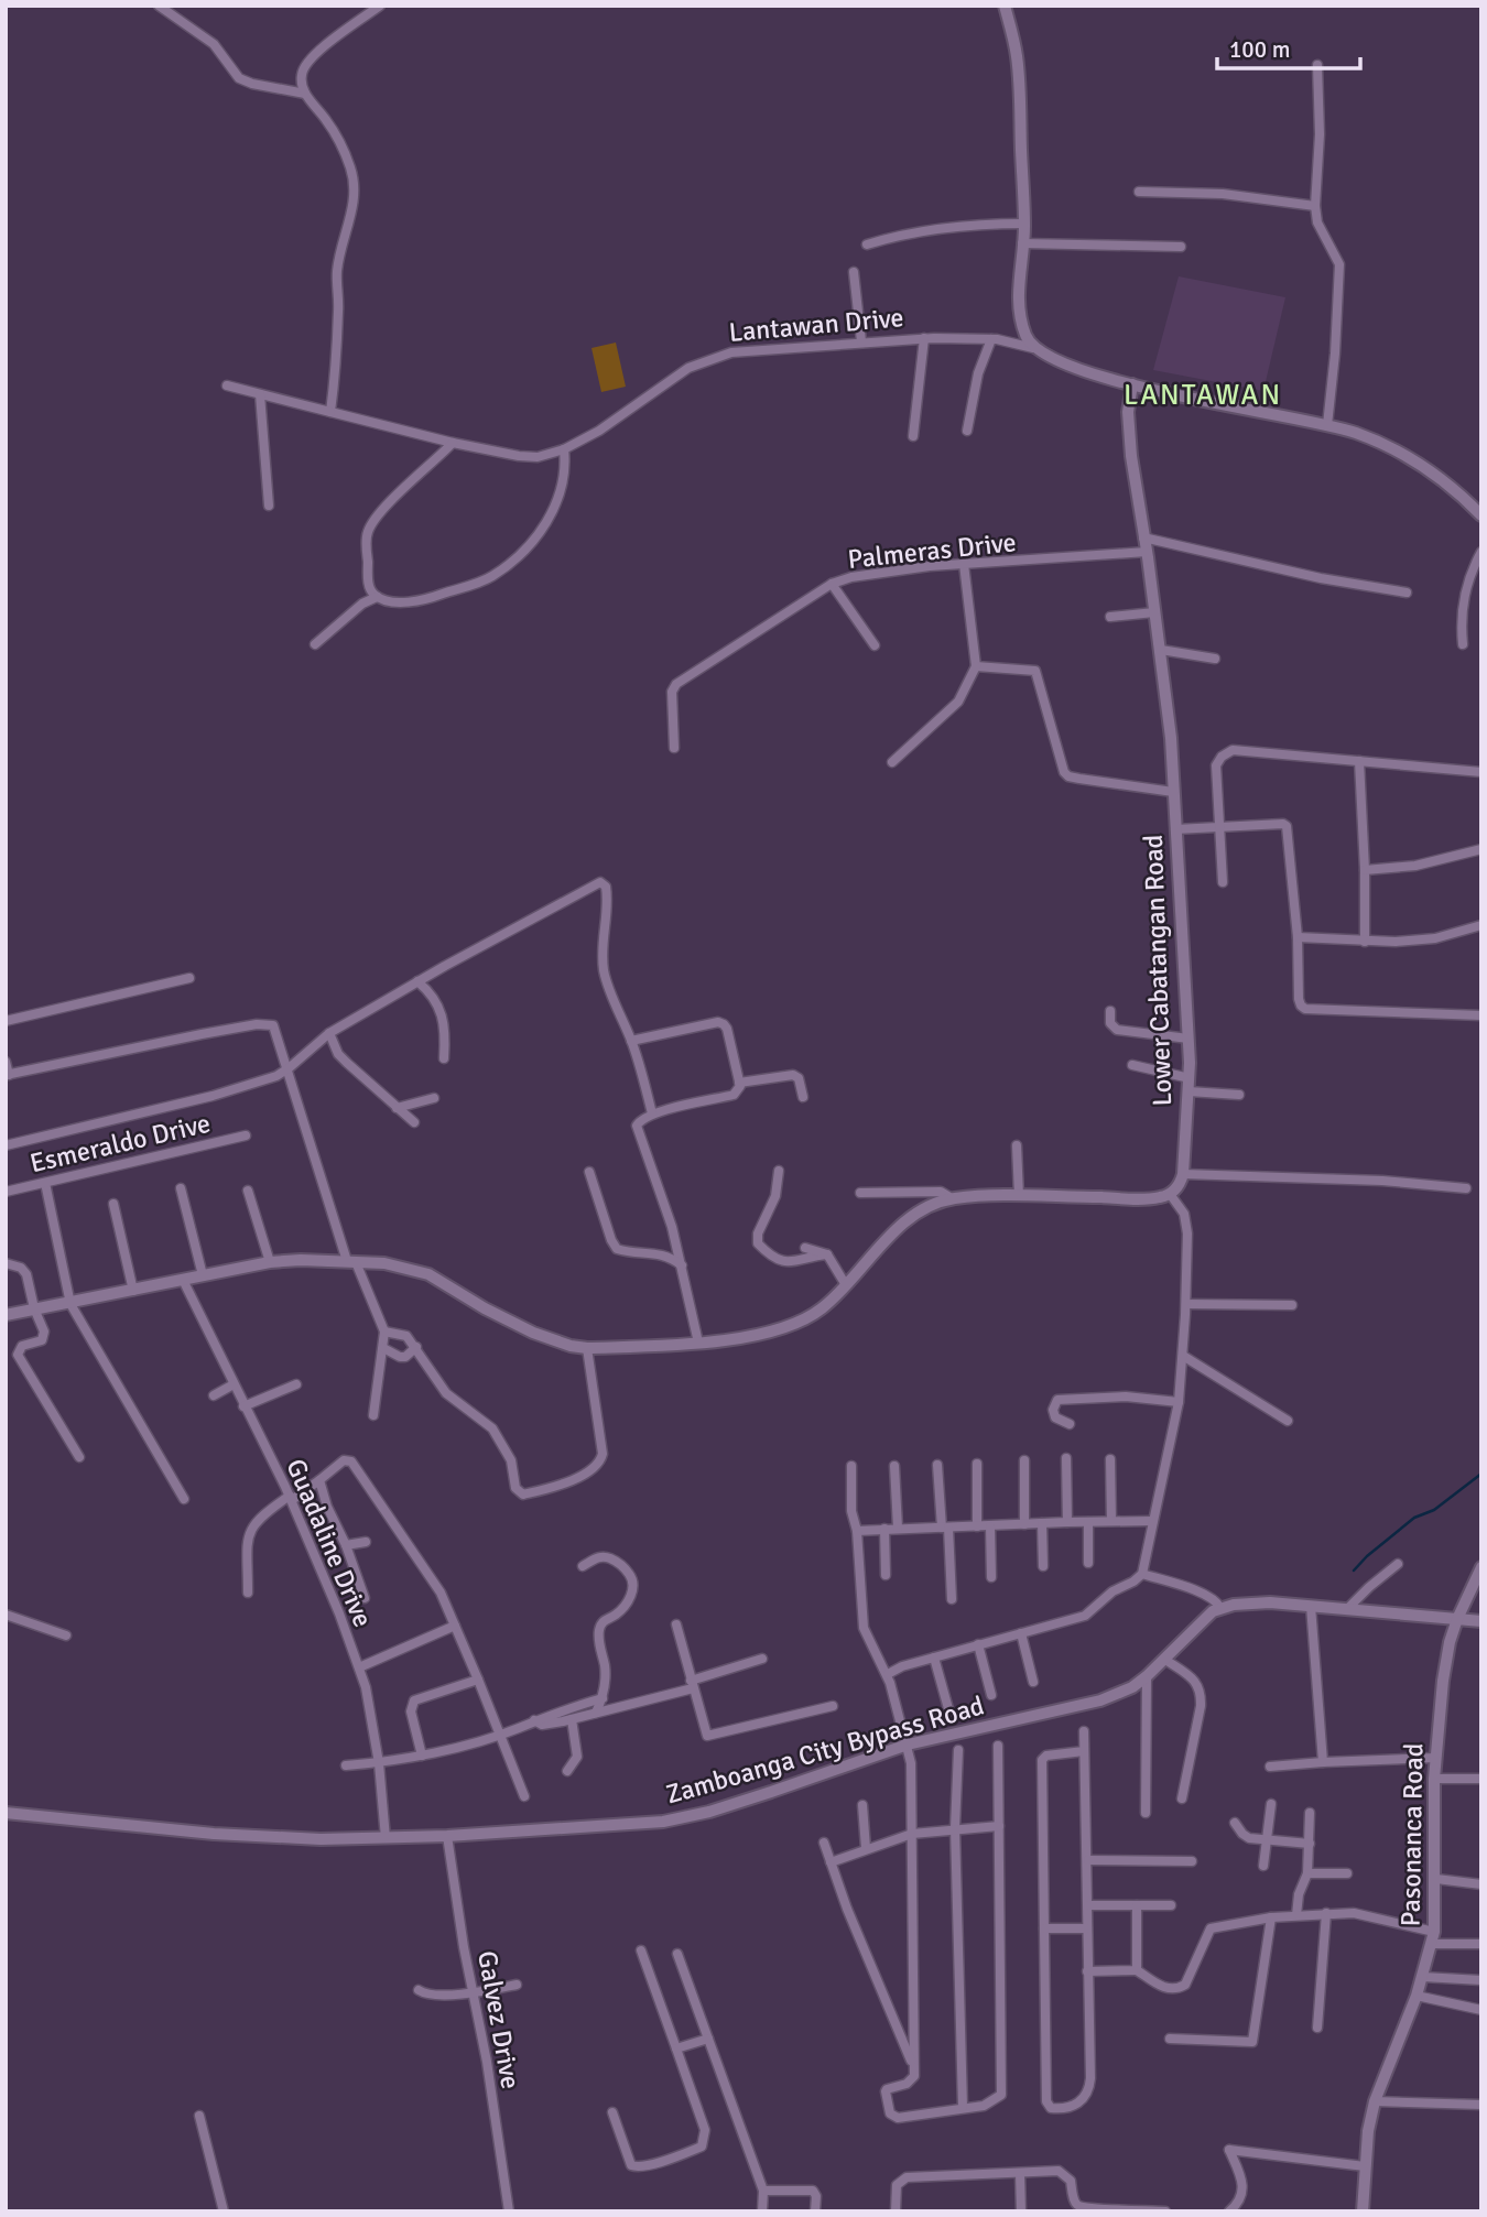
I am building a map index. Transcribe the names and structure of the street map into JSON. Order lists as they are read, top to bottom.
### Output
{
  "streets": {
    "street": [
      "Lantawan Drive",
      "Palmeras Drive",
      "Lower Cabatangan Road",
      "Esmeraldo Drive",
      "Guadaline Drive",
      "Zamboanga City Bypass Road",
      "Pasonanca Road",
      "Galvez Drive"
    ]
  },
  "crossings": [
    ["Lantawan Drive", "Lower Cabatangan Road"],
    ["Palmeras Drive", "Lower Cabatangan Road"],
    ["Guadaline Drive", "Zamboanga City Bypass Road"],
    ["Zamboanga City Bypass Road", "Galvez Drive"]
  ],
  "districts": ["LANTAWAN"],
  "scale_bar": "100 m"
}
